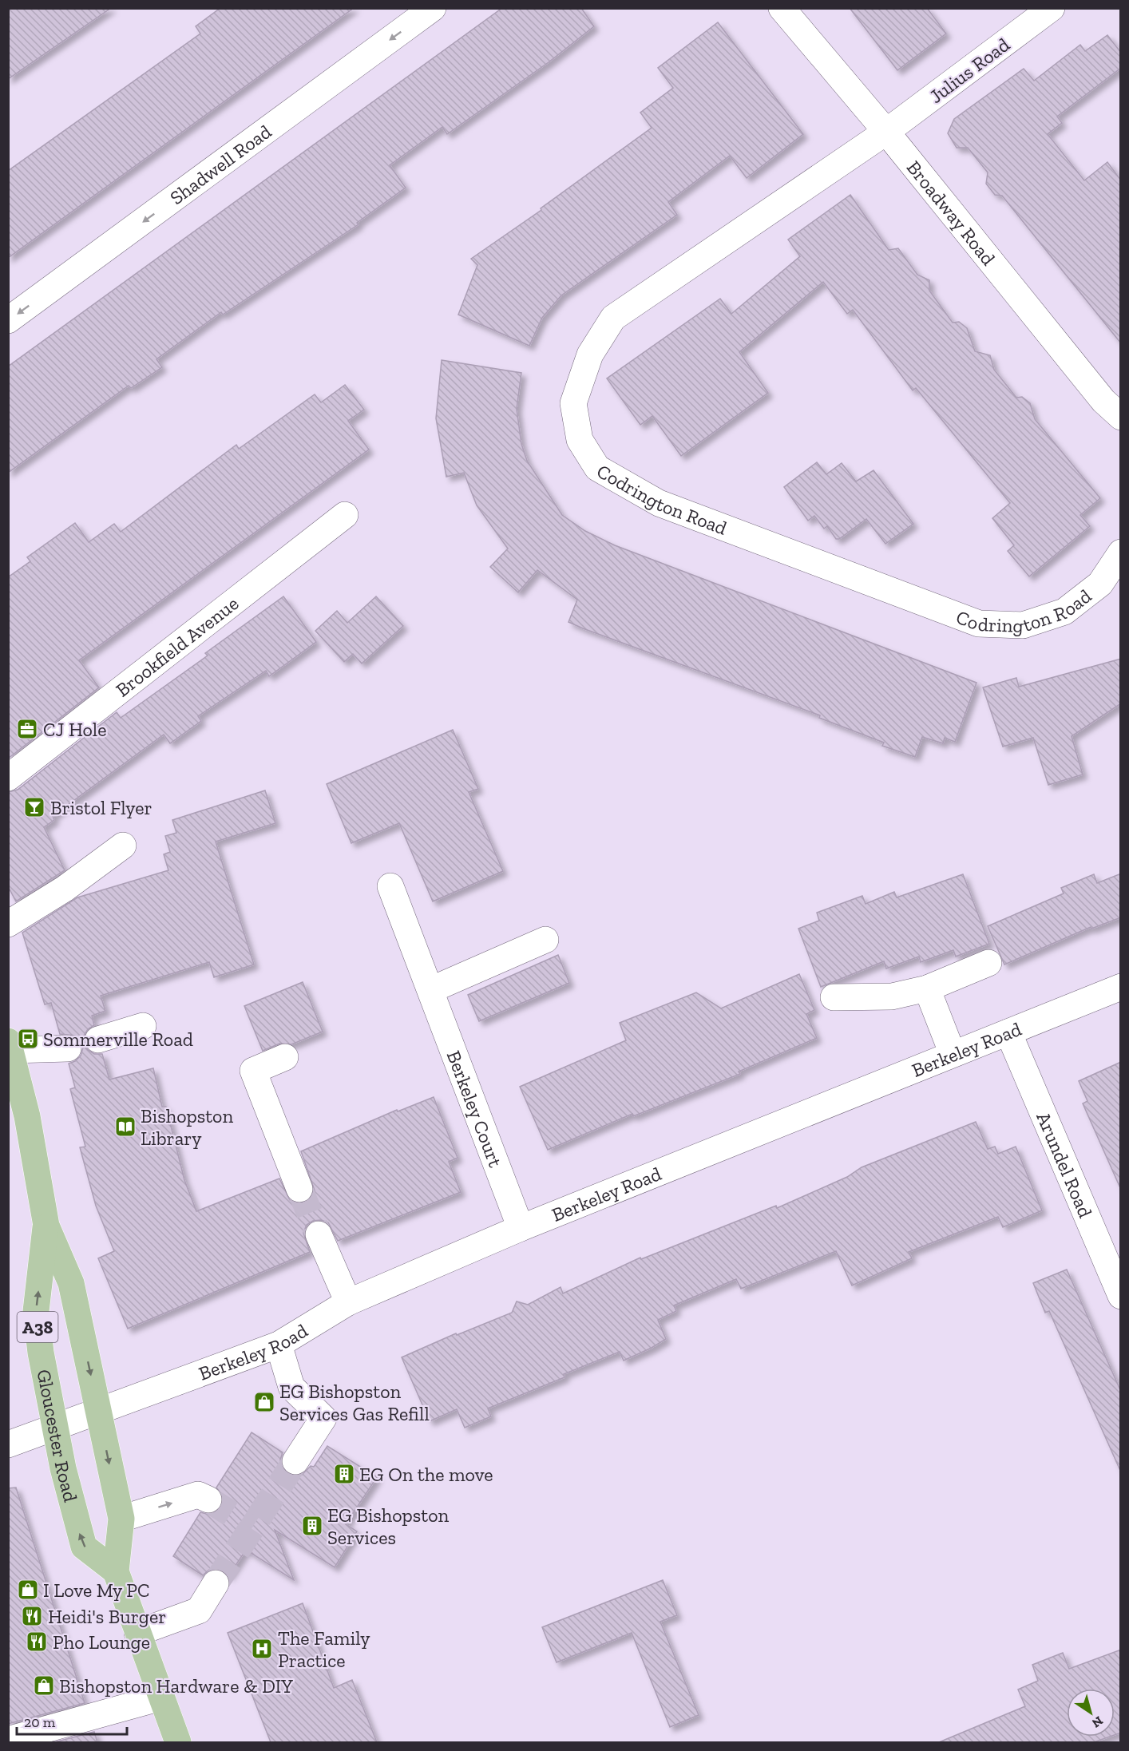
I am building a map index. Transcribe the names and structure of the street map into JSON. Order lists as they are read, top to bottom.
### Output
{
  "streets": {
    "main road": ["A38", "Gloucester Road"],
    "street": [
      "Julius Road",
      "Shadwell Road",
      "Broadway Road",
      "Codrington Road",
      "Brookfield Avenue",
      "Berkeley Road",
      "Berkeley Court",
      "Arundel Road"
    ]
  },
  "crossings": [
    ["Julius Road", "Broadway Road"],
    ["Julius Road", "Codrington Road"],
    ["Broadway Road", "Codrington Road"],
    ["Berkeley Road", "Berkeley Court"],
    ["Berkeley Road", "Arundel Road"],
    ["Berkeley Road", "Gloucester Road"]
  ],
  "one_way": ["Shadwell Road"],
  "places": {
    "office": ["CJ Hole"],
    "bar": ["Bristol Flyer"],
    "bus stop": ["Sommerville Road"],
    "library": ["Bishopston Library"],
    "shop": ["EG Bishopston Services Gas Refill", "I Love My PC", "Bishopston Hardware & DIY"],
    "building": ["EG On the move", "EG Bishopston Services"],
    "restaurant": ["Heidi's Burger", "Pho Lounge"],
    "hospital": ["The Family Practice"]
  },
  "scale_bar": "20 m",
  "north": "bottom right"
}
